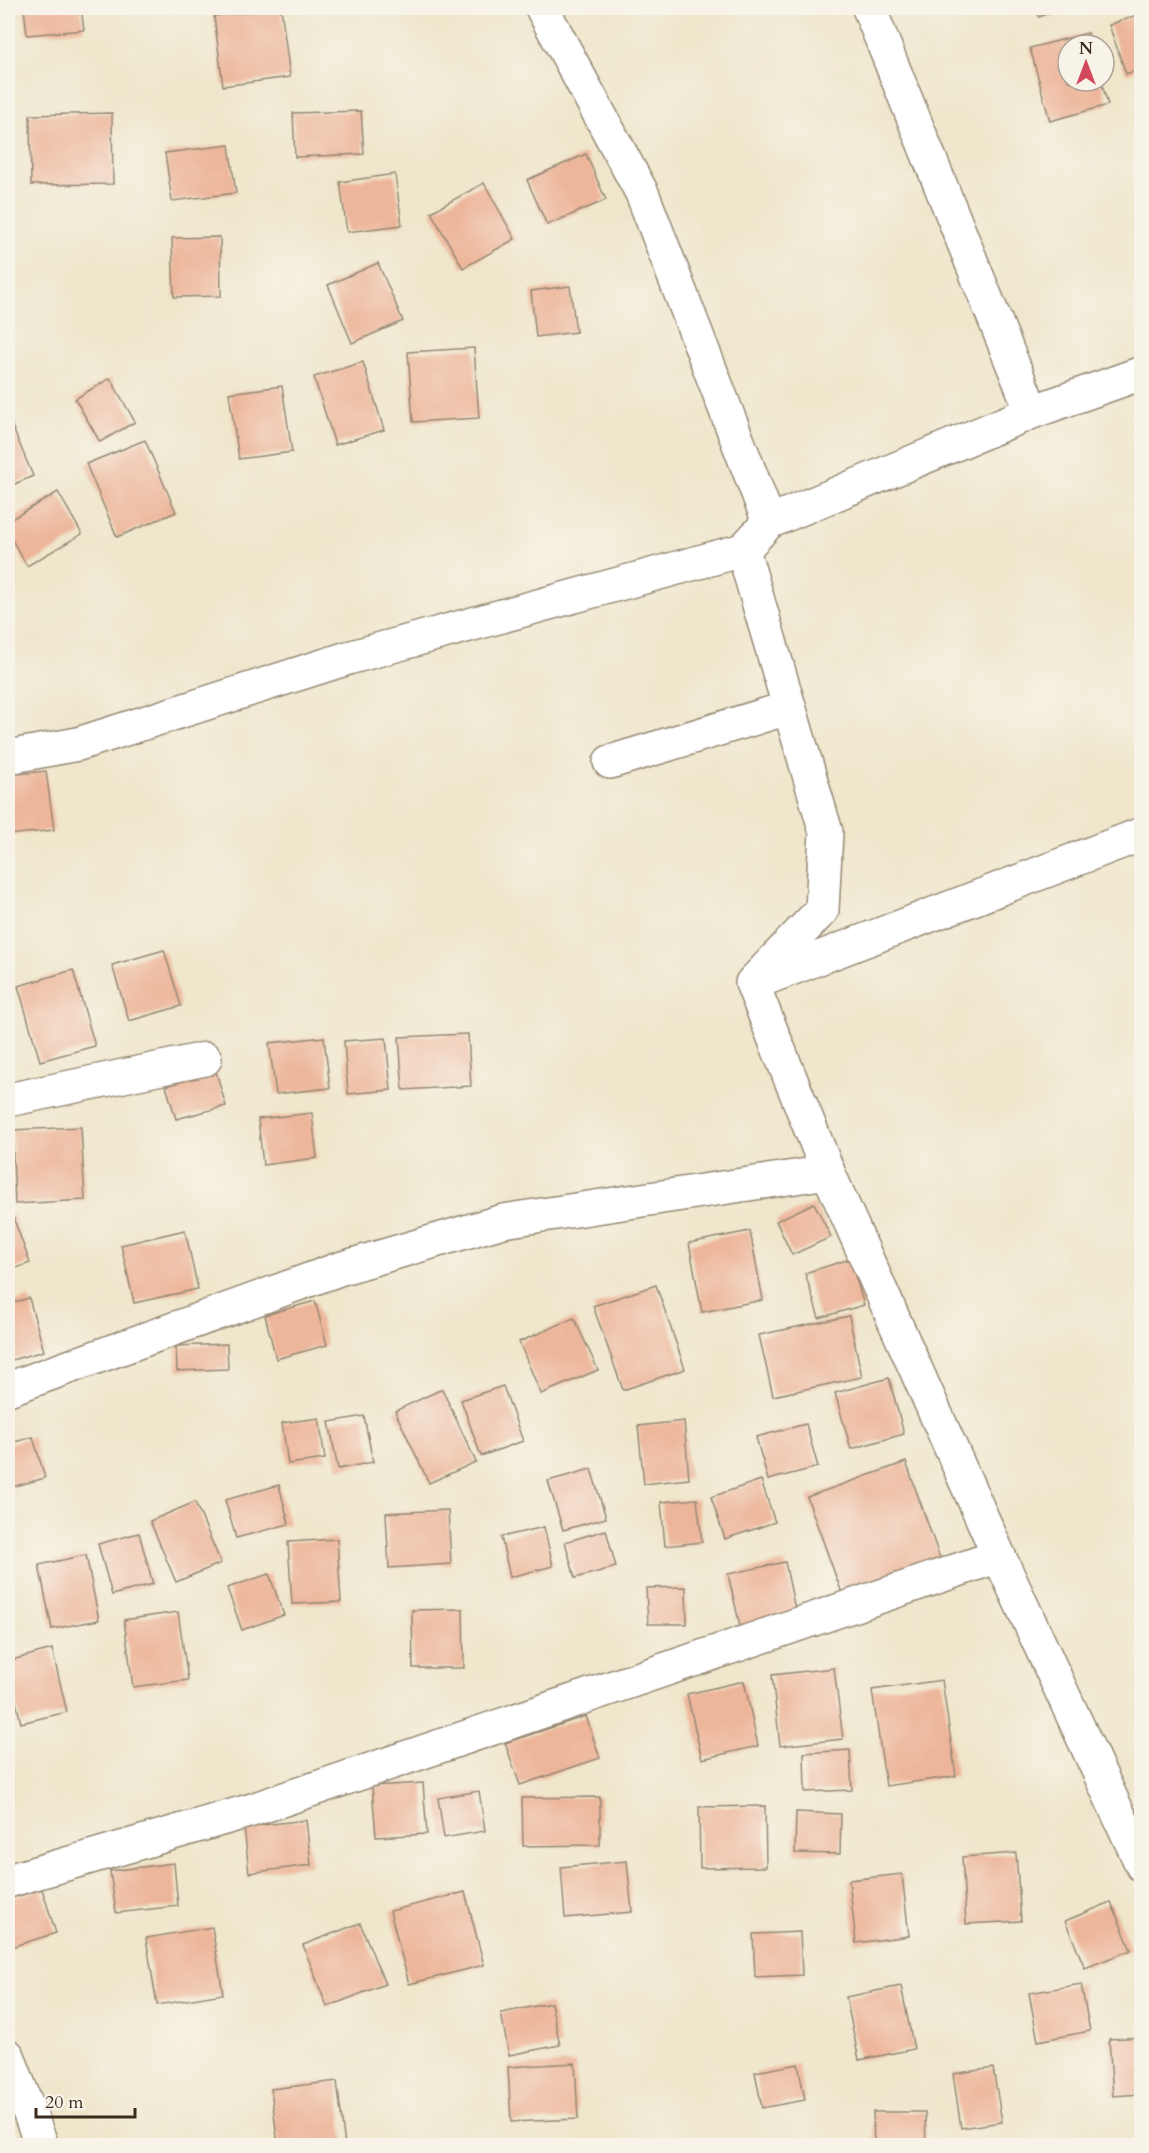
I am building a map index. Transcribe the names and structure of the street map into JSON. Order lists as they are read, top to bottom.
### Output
{
  "scale_bar": "20 m",
  "north": "top"
}
